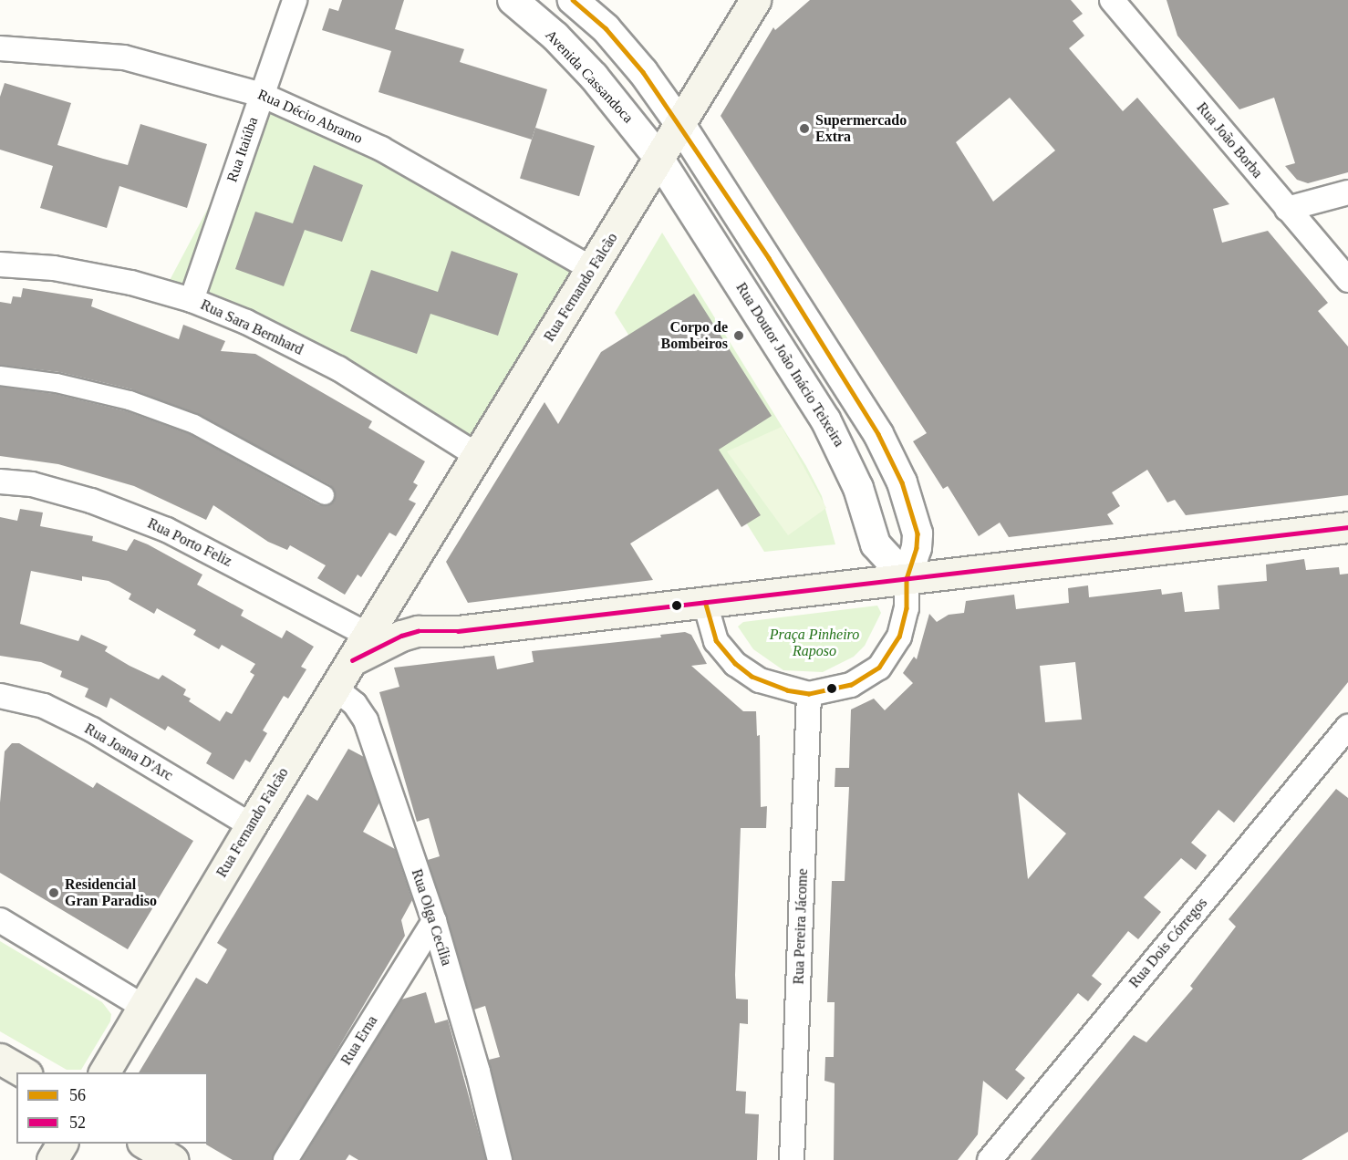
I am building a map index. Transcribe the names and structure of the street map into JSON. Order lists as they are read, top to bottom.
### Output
{
  "streets": {
    "main road": ["Rua Fernando Falcão"],
    "street": [
      "Avenida Cassandoca",
      "Rua Décio Abramo",
      "Rua João Borba",
      "Rua Itaiúba",
      "Rua Sara Bernhard",
      "Rua Doutor João Inácio Teixeira",
      "Rua Porto Feliz",
      "Rua Joana D'Arc",
      "Rua Olga Cecília",
      "Rua Pereira Jácome",
      "Rua Dois Córregos",
      "Rua Erna"
    ]
  },
  "crossings": [
    ["Avenida Cassandoca", "Rua Fernando Falcão"],
    ["Avenida Cassandoca", "Rua Doutor João Inácio Teixeira"],
    ["Rua Décio Abramo", "Rua Itaiúba"],
    ["Rua Décio Abramo", "Rua Fernando Falcão"],
    ["Rua Itaiúba", "Rua Sara Bernhard"],
    ["Rua Fernando Falcão", "Rua Sara Bernhard"],
    ["Rua Fernando Falcão", "Rua Doutor João Inácio Teixeira"],
    ["Rua Fernando Falcão", "Rua Porto Feliz"],
    ["Rua Fernando Falcão", "Rua Joana D'Arc"],
    ["Rua Fernando Falcão", "Rua Olga Cecília"],
    ["Rua Olga Cecília", "Rua Erna"]
  ],
  "parks": ["Praça Pinheiro Raposo"],
  "places": ["Supermercado Extra", "Corpo de Bombeiros", "Residencial Gran Paradiso"],
  "lines": ["transit line 56", "transit line 52"],
  "legend": ["56", "52"]
}
